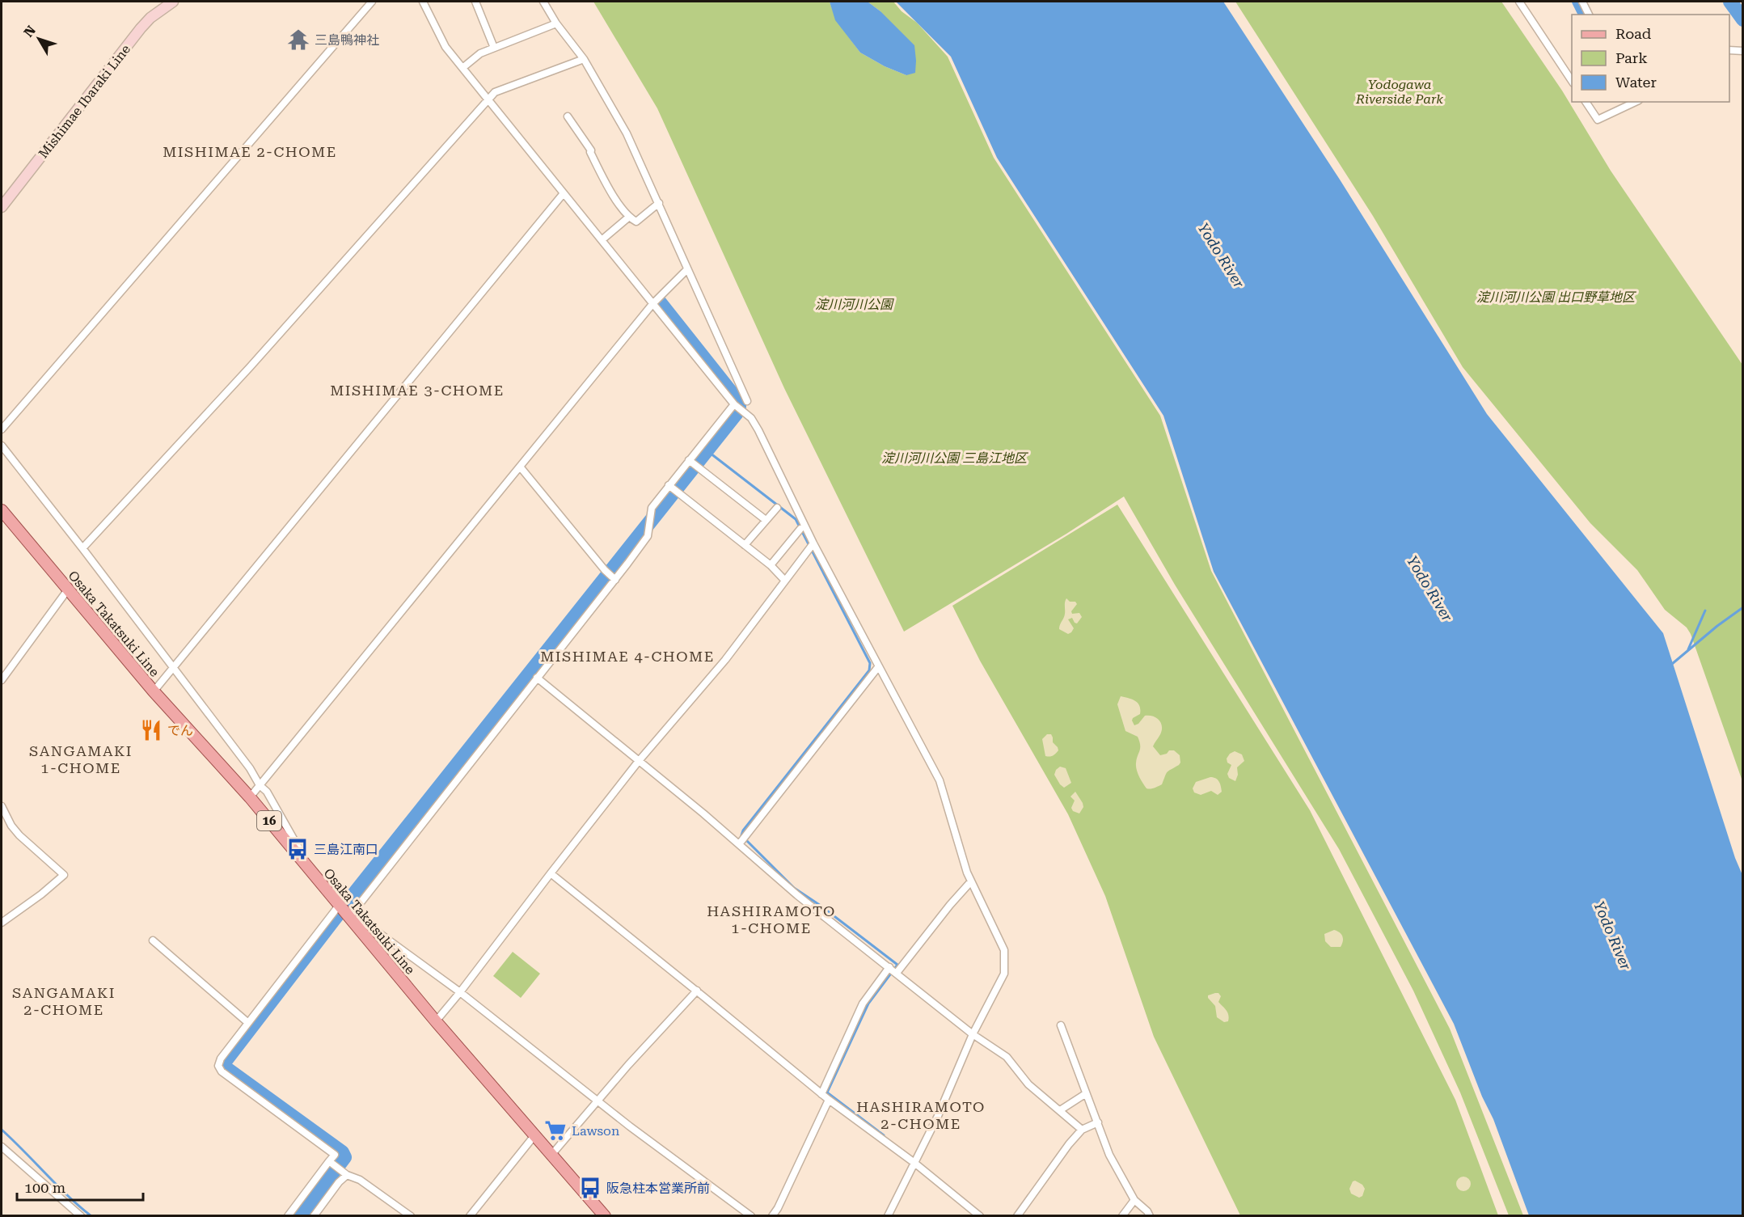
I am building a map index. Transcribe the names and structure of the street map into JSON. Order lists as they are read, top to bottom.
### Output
{
  "streets": {
    "main road": ["Mishimae Ibaraki Line", "Osaka Takatsuki Line", "16"]
  },
  "districts": [
    "MISHIMAE 2-CHOME",
    "MISHIMAE 3-CHOME",
    "MISHIMAE 4-CHOME",
    "SANGAMAKI 1-CHOME",
    "HASHIRAMOTO 1-CHOME",
    "SANGAMAKI 2-CHOME",
    "HASHIRAMOTO 2-CHOME"
  ],
  "water": ["Yodo River"],
  "parks": [
    "Yodogawa Riverside Park",
    "淀川河川公園 出口野草地区",
    "淀川河川公園",
    "淀川河川公園 三島江地区"
  ],
  "places": {
    "temple": ["三島鴨神社"],
    "restaurant": ["でん"],
    "bus stop": ["三島江南口", "阪急柱本営業所前"],
    "supermarket": ["Lawson"]
  },
  "legend": ["Road", "Park", "Water"],
  "scale_bar": "100 m",
  "north": "top left"
}
